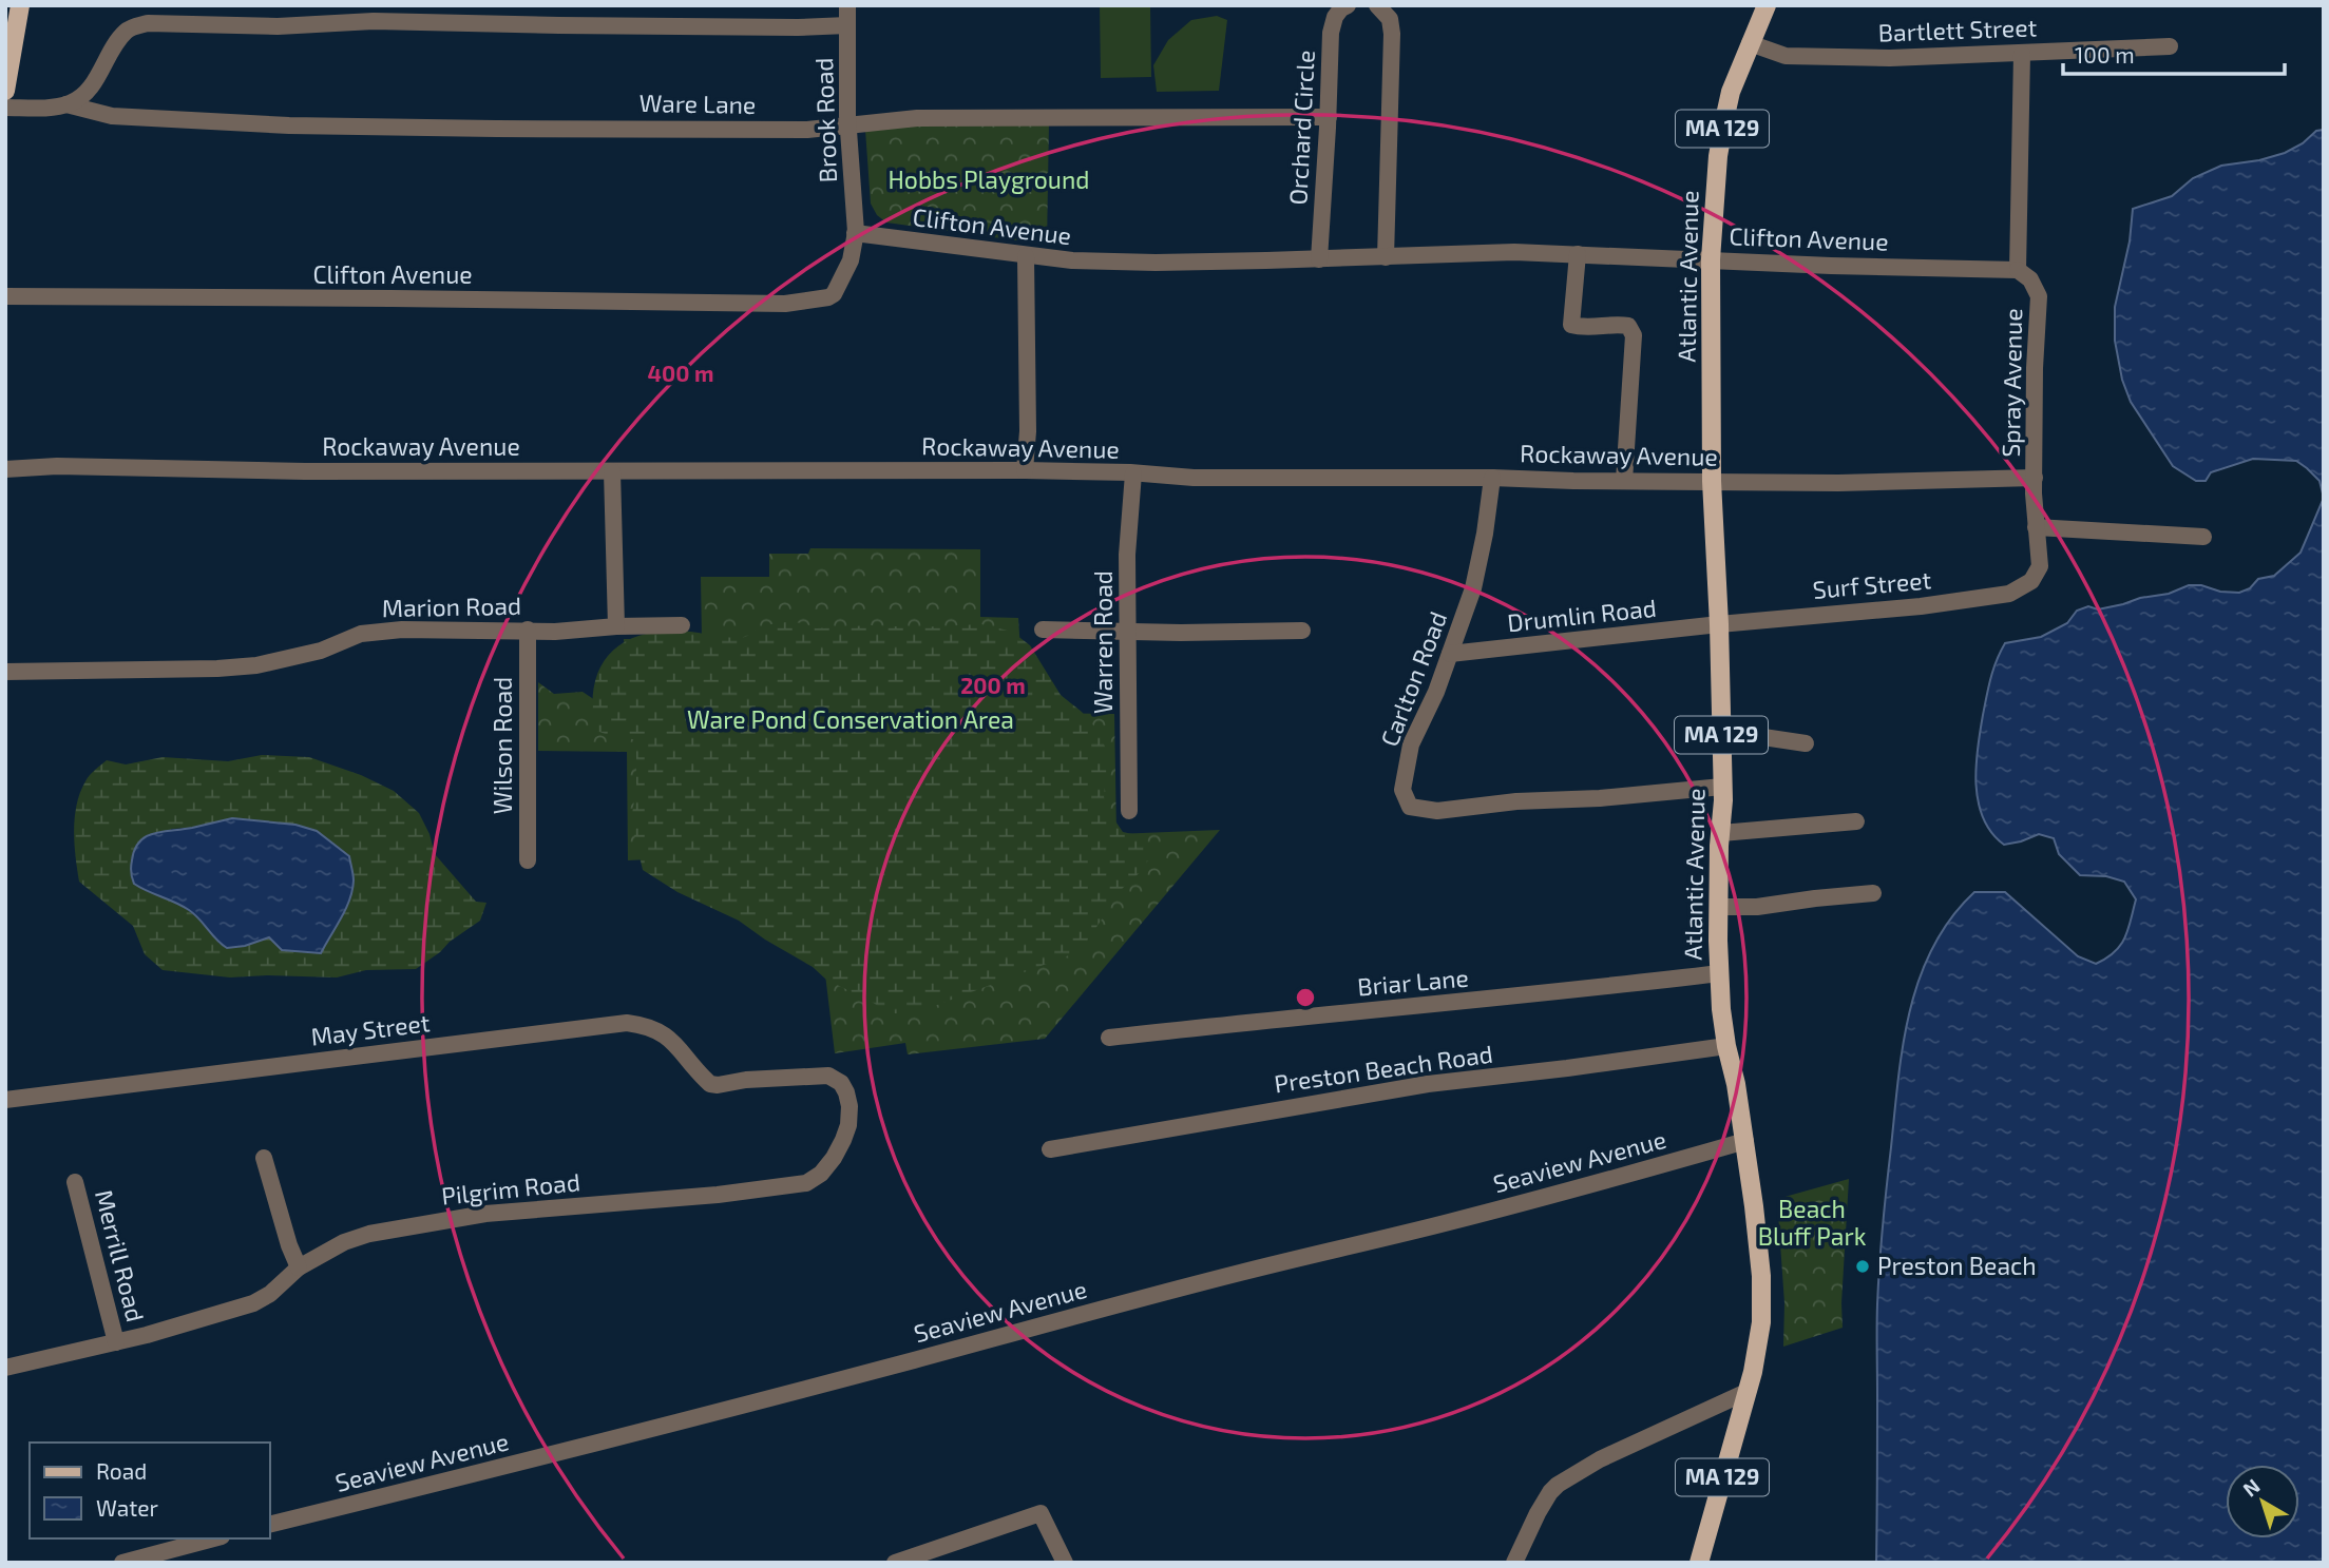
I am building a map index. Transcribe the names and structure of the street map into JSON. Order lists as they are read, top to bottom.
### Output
{
  "streets": {
    "main road": ["MA 129", "Atlantic Avenue"],
    "street": [
      "Bartlett Street",
      "Ware Lane",
      "Brook Road",
      "Orchard Circle",
      "Clifton Avenue",
      "Spray Avenue",
      "Rockaway Avenue",
      "Surf Street",
      "Marion Road",
      "Drumlin Road",
      "Warren Road",
      "Carlton Road",
      "Wilson Road",
      "Briar Lane",
      "May Street",
      "Preston Beach Road",
      "Seaview Avenue",
      "Pilgrim Road",
      "Merrill Road"
    ]
  },
  "crossings": [
    ["Bartlett Street", "Atlantic Avenue"],
    ["Ware Lane", "Brook Road"],
    ["Ware Lane", "Orchard Circle"],
    ["Brook Road", "Clifton Avenue"],
    ["Orchard Circle", "Clifton Avenue"],
    ["Clifton Avenue", "Atlantic Avenue"],
    ["Clifton Avenue", "Spray Avenue"],
    ["Atlantic Avenue", "Rockaway Avenue"],
    ["Atlantic Avenue", "Surf Street"],
    ["Atlantic Avenue", "Drumlin Road"],
    ["Atlantic Avenue", "Carlton Road"],
    ["Atlantic Avenue", "Briar Lane"],
    ["Atlantic Avenue", "Preston Beach Road"],
    ["Atlantic Avenue", "Seaview Avenue"],
    ["Spray Avenue", "Rockaway Avenue"],
    ["Spray Avenue", "Surf Street"],
    ["Rockaway Avenue", "Warren Road"],
    ["Rockaway Avenue", "Carlton Road"],
    ["Surf Street", "Drumlin Road"],
    ["Marion Road", "Wilson Road"],
    ["Drumlin Road", "Carlton Road"],
    ["May Street", "Pilgrim Road"],
    ["Pilgrim Road", "Merrill Road"]
  ],
  "parks": ["Hobbs Playground", "Ware Pond Conservation Area", "Beach Bluff Park"],
  "places": ["Preston Beach"],
  "legend": ["Road", "Water"],
  "scale_bar": "100 m",
  "north": "top left",
  "rings": ["400 m", "200 m"]
}
